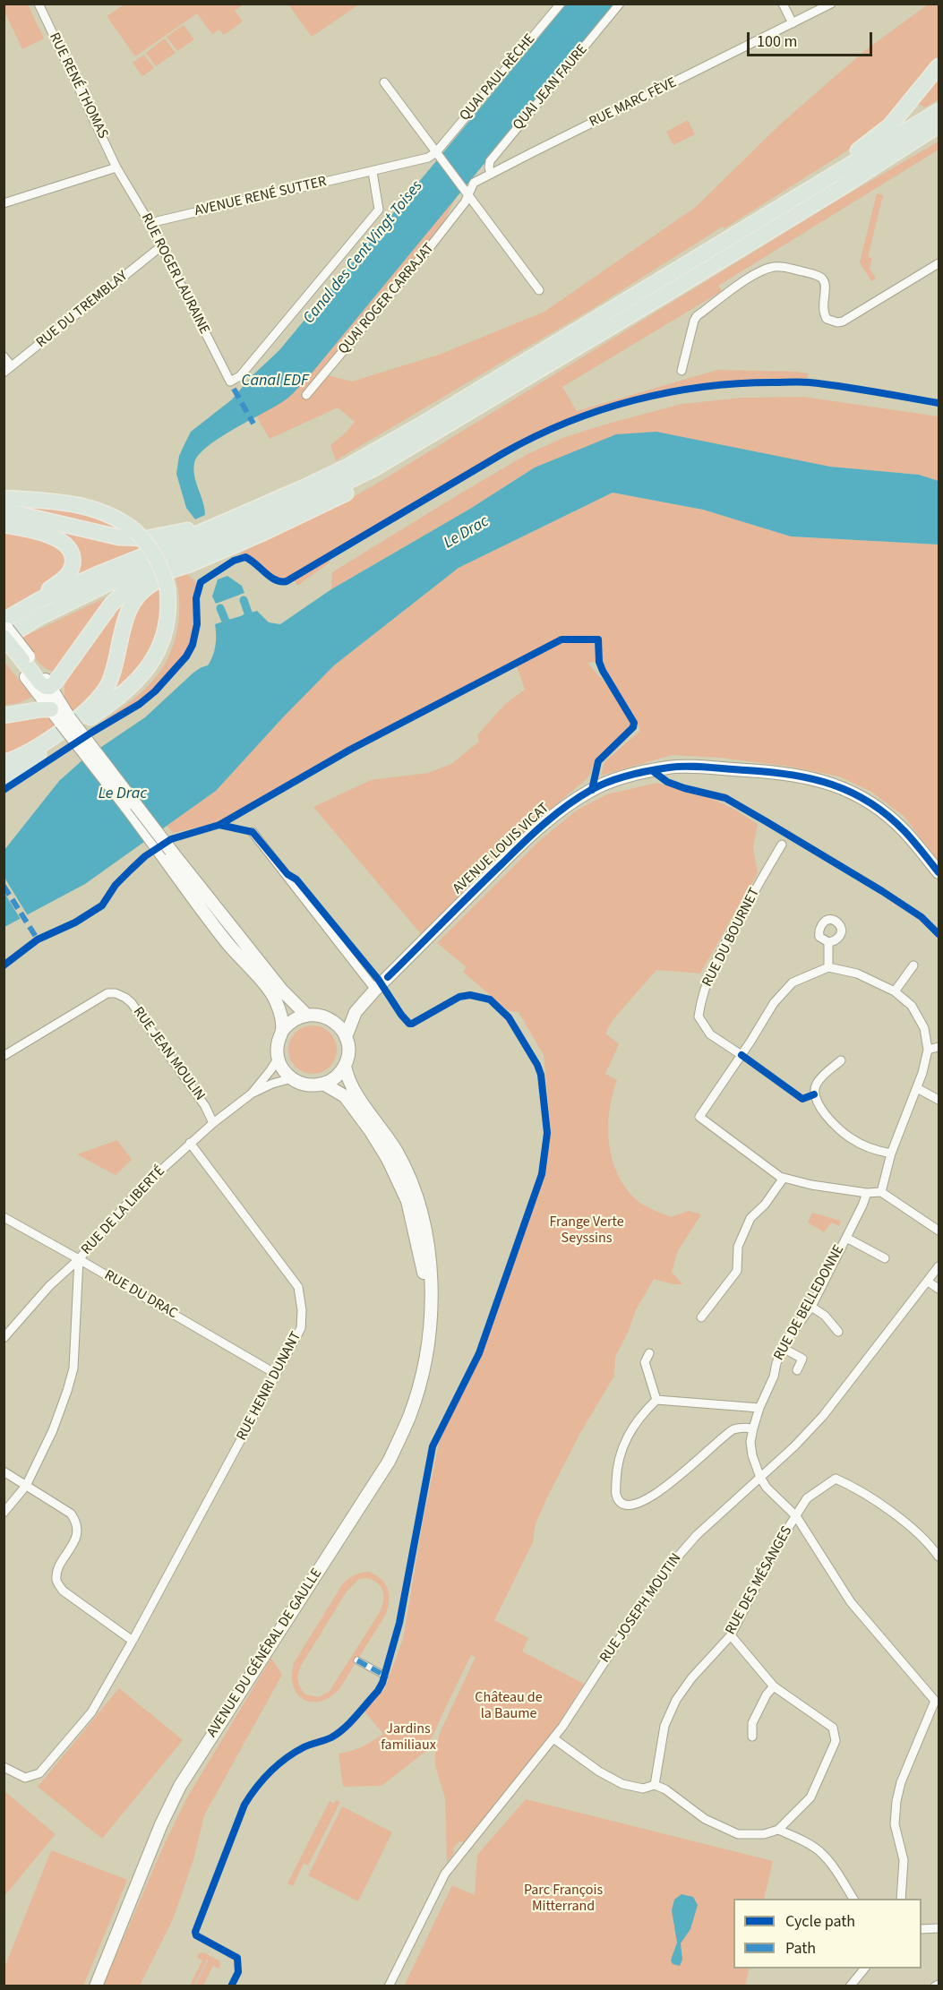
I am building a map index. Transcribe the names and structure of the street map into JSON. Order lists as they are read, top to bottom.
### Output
{
  "streets": {
    "main road": ["AVENUE LOUIS VICAT", "AVENUE DU GÉNÉRAL DE GAULLE"],
    "street": [
      "QUAI PAUL RÈCHE",
      "RUE RENÉ THOMAS",
      "QUAI JEAN FAURE",
      "RUE MARC FÈVE",
      "AVENUE RENÉ SUTTER",
      "RUE ROGER LAURAINE",
      "QUAI ROGER CARRAJAT",
      "RUE DU TREMBLAY",
      "RUE DU BOURNET",
      "RUE JEAN MOULIN",
      "RUE DE LA LIBERTÉ",
      "RUE DU DRAC",
      "RUE DE BELLEDONNE",
      "RUE HENRI DUNANT",
      "RUE DES MÉSANGES",
      "RUE JOSEPH MOUTIN"
    ]
  },
  "crossings": [
    ["QUAI PAUL RÈCHE", "AVENUE RENÉ SUTTER"],
    ["RUE RENÉ THOMAS", "RUE ROGER LAURAINE"],
    ["QUAI JEAN FAURE", "RUE MARC FÈVE"],
    ["RUE MARC FÈVE", "QUAI ROGER CARRAJAT"],
    ["AVENUE RENÉ SUTTER", "RUE ROGER LAURAINE"],
    ["RUE ROGER LAURAINE", "RUE DU TREMBLAY"],
    ["RUE JEAN MOULIN", "RUE DE LA LIBERTÉ"],
    ["RUE DE LA LIBERTÉ", "RUE DU DRAC"],
    ["RUE DE LA LIBERTÉ", "RUE HENRI DUNANT"],
    ["RUE DE LA LIBERTÉ", "AVENUE DU GÉNÉRAL DE GAULLE"],
    ["RUE DU DRAC", "RUE HENRI DUNANT"],
    ["RUE DE BELLEDONNE", "RUE JOSEPH MOUTIN"]
  ],
  "water": ["Canal des Cent Vingt Toises", "Canal EDF", "Le Drac"],
  "parks": [
    "Frange Verte Seyssins",
    "Château de la Baume",
    "Jardins familiaux",
    "Parc François Mitterrand"
  ],
  "legend": ["Cycle path", "Path"],
  "scale_bar": "100 m"
}
